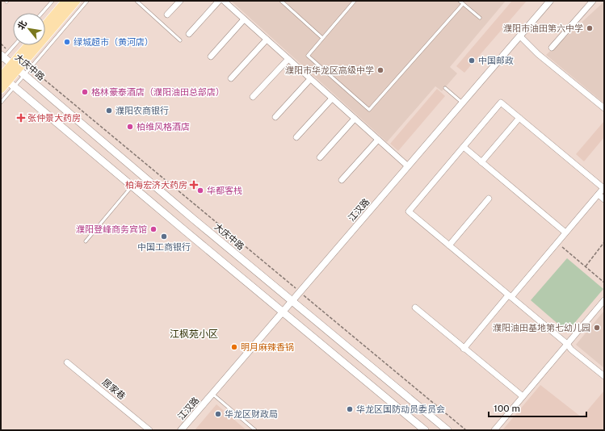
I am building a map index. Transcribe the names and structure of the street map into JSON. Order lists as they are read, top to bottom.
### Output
{
  "streets": {
    "main road": ["大庆中路"],
    "street": ["江汉路", "居家巷"]
  },
  "crossings": [
    ["大庆中路", "江汉路"]
  ],
  "districts": ["江枫苑小区"],
  "places": {
    "other": [
      "濮阳市油田第六中学",
      "绿城超市（黄河店）",
      "中国邮政",
      "濮阳市华龙区高级中学",
      "格林豪泰酒店（濮阳油田总部店）",
      "濮阳农商银行",
      "柏维风格酒店",
      "华都客栈",
      "濮阳登峰商务宾馆",
      "中国工商银行",
      "濮阳油田基地第七幼儿园",
      "明月麻辣香锅",
      "华龙区国防动员委员会",
      "华龙区财政局"
    ],
    "health": ["张仲景大药房", "柏海宏济大药房"]
  },
  "scale_bar": "100 m",
  "north": "top left"
}
